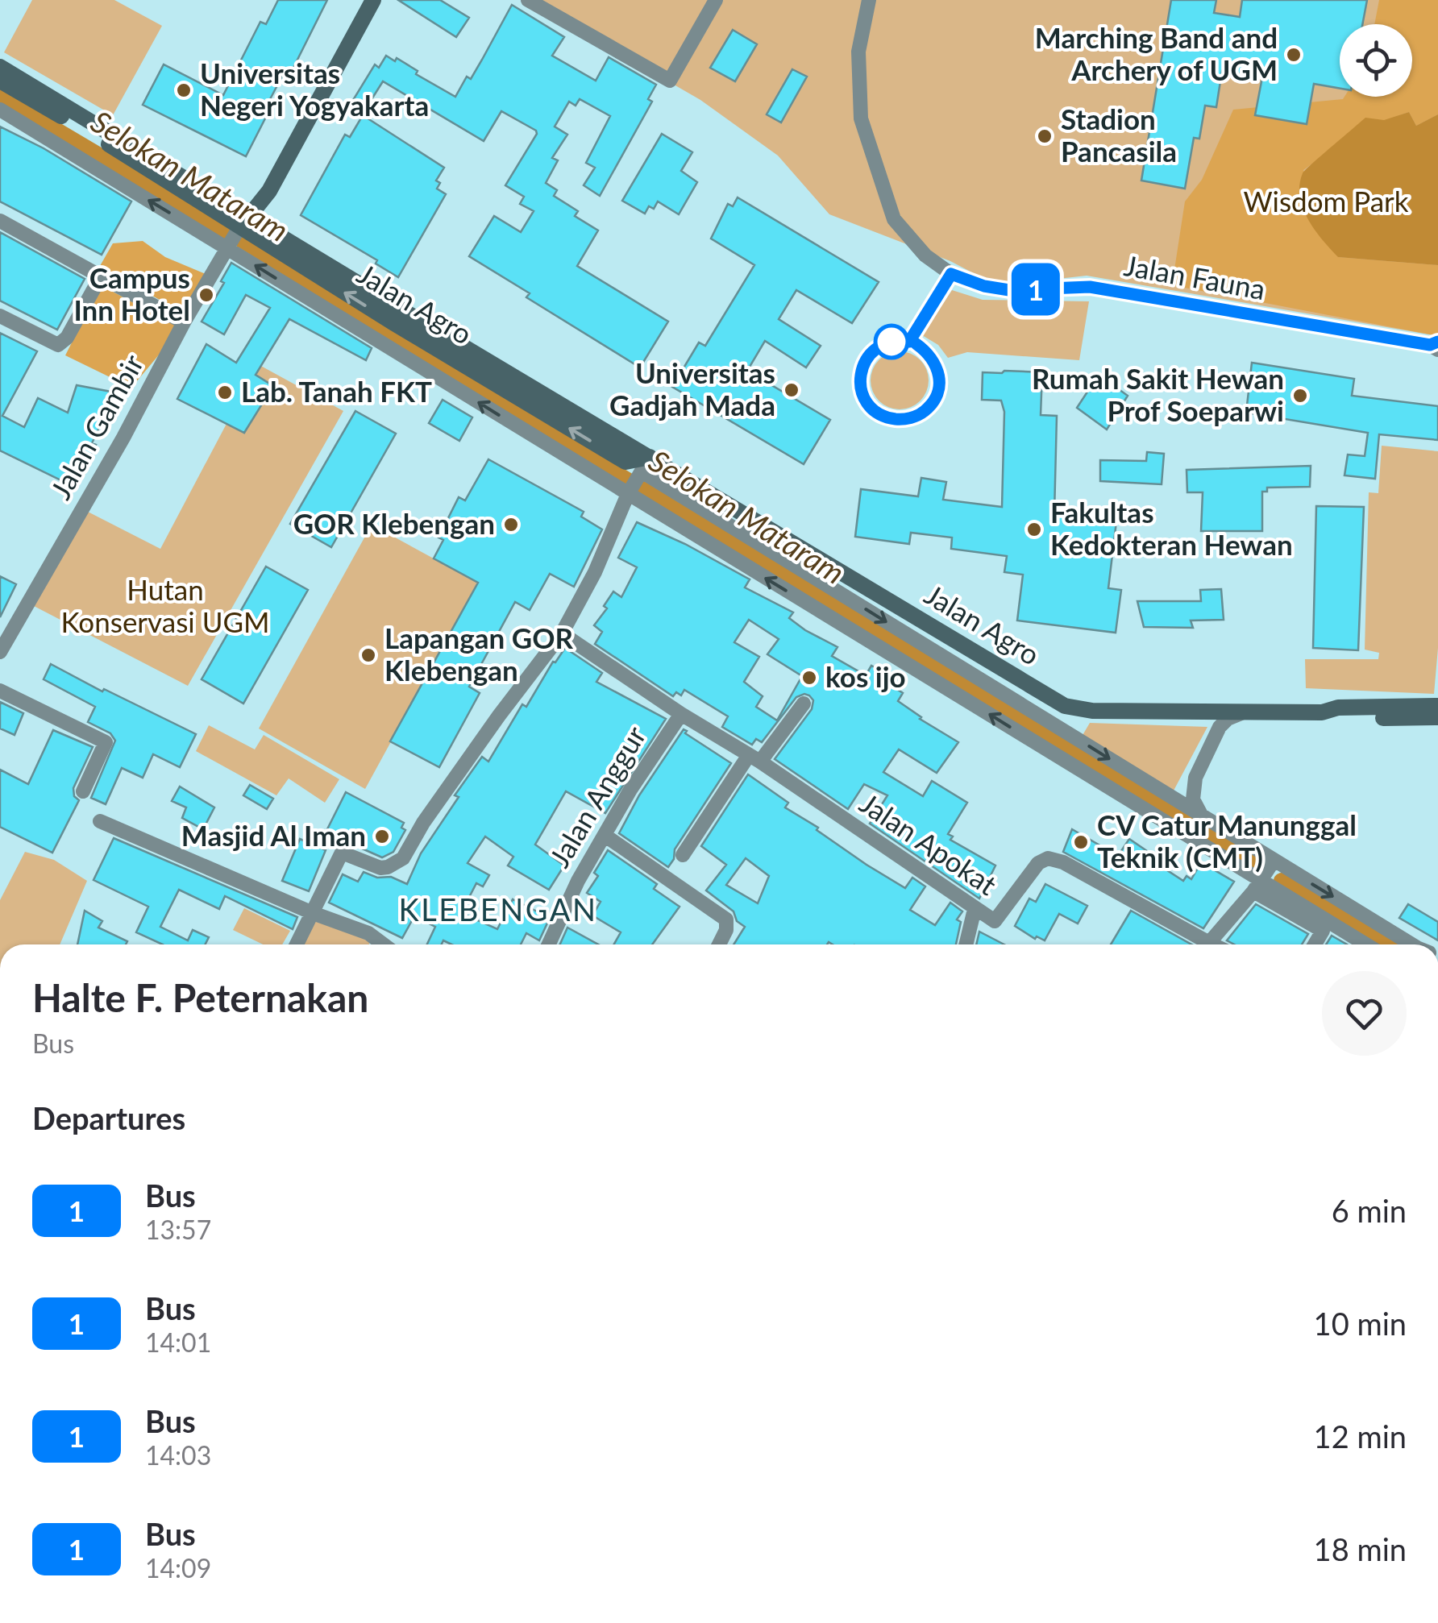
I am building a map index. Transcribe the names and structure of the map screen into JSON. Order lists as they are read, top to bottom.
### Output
{
  "streets": {
    "main road": ["Jalan Agro"],
    "street": [
      "Jalan Fauna",
      "Jalan Gambir",
      "Jalan Anggur",
      "Jalan Apokat"
    ]
  },
  "crossings": [
    ["Jalan Agro", "Jalan Gambir"],
    ["Jalan Anggur", "Jalan Apokat"]
  ],
  "districts": ["KLEBENGAN"],
  "water": ["Selokan Mataram"],
  "parks": ["Wisdom Park", "Hutan Konservasi UGM"],
  "places": [
    "Marching Band and Archery of UGM",
    "Universitas Negeri Yogyakarta",
    "Stadion Pancasila",
    "Campus Inn Hotel",
    "Universitas Gadjah Mada",
    "Lab. Tanah FKT",
    "Rumah Sakit Hewan Prof Soeparwi",
    "GOR Klebengan",
    "Fakultas Kedokteran Hewan",
    "Lapangan GOR Klebengan",
    "kos ijo",
    "Masjid Al Iman",
    "CV Catur Manunggal Teknik (CMT)"
  ],
  "lines": ["bus line 1"],
  "page": {
    "on_map": "1",
    "heading": [
      ["Halte F. Peternakan", "Bus"],
      "Departures"
    ],
    "list": [
      {
        "mark": "1",
        "name": "Bus",
        "note": "13:57",
        "value": "6 min"
      },
      {
        "mark": "1",
        "name": "Bus",
        "note": "14:01",
        "value": "10 min"
      },
      {
        "mark": "1",
        "name": "Bus",
        "note": "14:03",
        "value": "12 min"
      },
      {
        "mark": "1",
        "name": "Bus",
        "note": "14:09",
        "value": "18 min"
      }
    ]
  }
}
